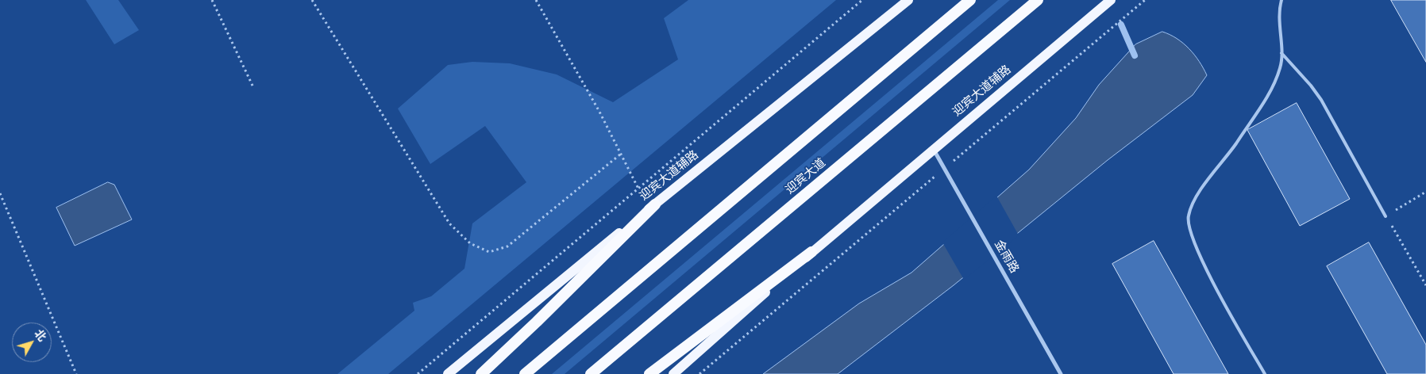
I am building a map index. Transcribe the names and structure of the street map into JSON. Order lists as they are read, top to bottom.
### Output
{
  "streets": {
    "highway": ["迎宾大道"],
    "main road": ["迎宾大道辅路"],
    "street": ["金雨路"]
  },
  "crossings": [
    ["迎宾大道辅路", "金雨路"]
  ],
  "north": "top right"
}
